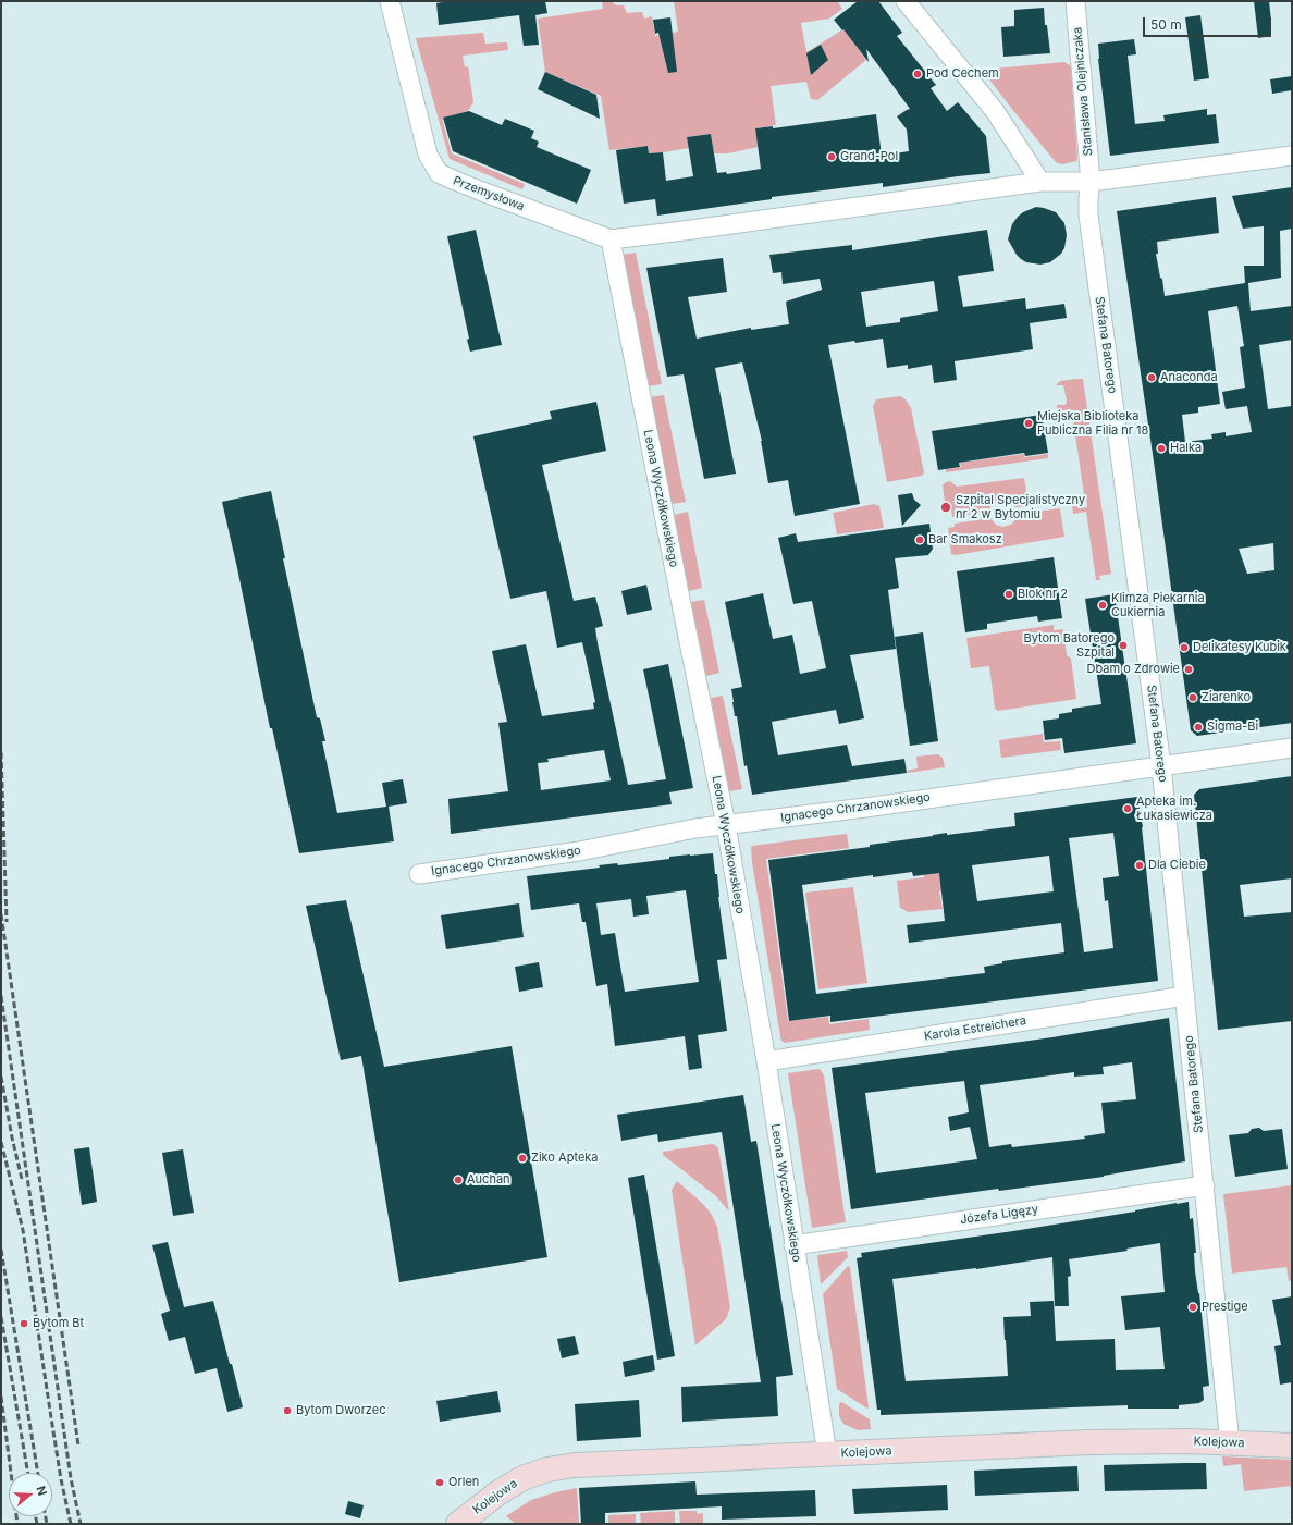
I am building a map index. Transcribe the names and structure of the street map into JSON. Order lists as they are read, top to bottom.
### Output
{
  "streets": {
    "main road": ["Kolejowa"],
    "street": [
      "Stanisława Olejniczaka",
      "Przemysłowa",
      "Stefana Batorego",
      "Leona Wyczółkowskiego",
      "Ignacego Chrzanowskiego",
      "Karola Estreichera",
      "Józefa Ligęzy"
    ]
  },
  "crossings": [
    ["Stanisława Olejniczaka", "Stefana Batorego"],
    ["Przemysłowa", "Leona Wyczółkowskiego"],
    ["Stefana Batorego", "Ignacego Chrzanowskiego"],
    ["Stefana Batorego", "Karola Estreichera"],
    ["Stefana Batorego", "Józefa Ligęzy"],
    ["Stefana Batorego", "Kolejowa"],
    ["Leona Wyczółkowskiego", "Ignacego Chrzanowskiego"],
    ["Leona Wyczółkowskiego", "Karola Estreichera"],
    ["Leona Wyczółkowskiego", "Józefa Ligęzy"],
    ["Leona Wyczółkowskiego", "Kolejowa"]
  ],
  "places": [
    "Pod Cechem",
    "Grand-Pol",
    "Anaconda",
    "Miejska Biblioteka Publiczna Filia nr 18",
    "Halka",
    "Szpital Specjalistyczny nr 2 w Bytomiu",
    "Bar Smakosz",
    "Blok nr 2",
    "Klimza Piekarnia Cukiernia",
    "Bytom Batorego Szpital",
    "Delikatesy Kubik",
    "Dbam o Zdrowie",
    "Ziarenko",
    "Sigma-Bi",
    "Apteka im. Łukasiewicza",
    "Dla Ciebie",
    "Ziko Apteka",
    "Auchan",
    "Prestige",
    "Bytom Bt",
    "Bytom Dworzec",
    "Orlen"
  ],
  "scale_bar": "50 m",
  "north": "right"
}
